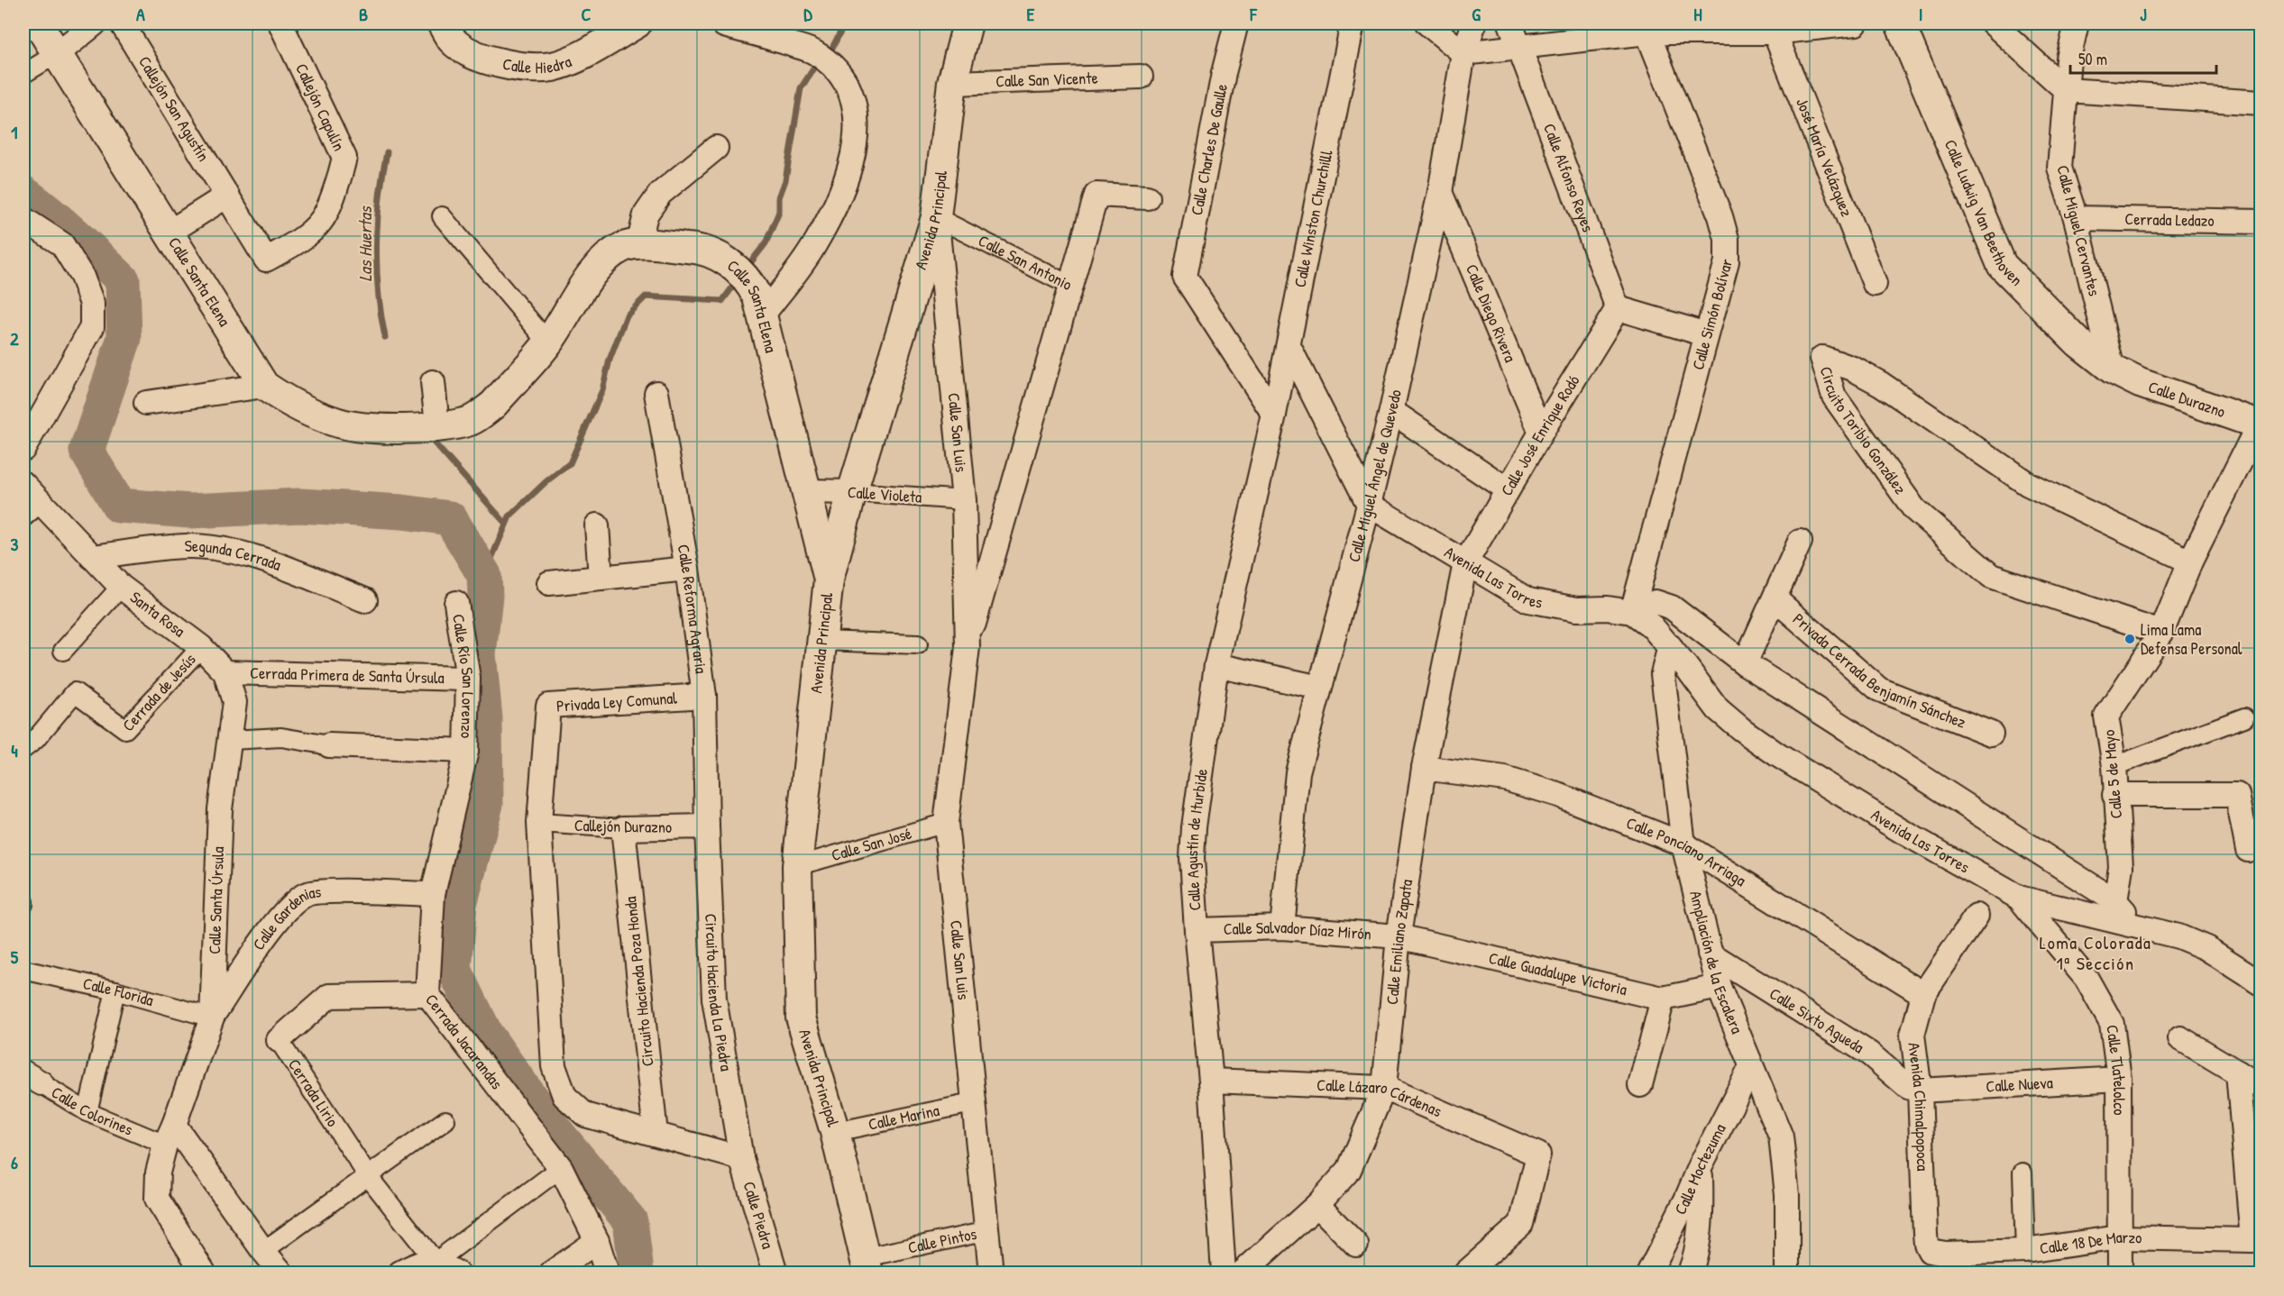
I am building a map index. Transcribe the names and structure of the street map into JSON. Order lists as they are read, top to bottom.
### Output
{
  "streets": {
    "street": [
      "Calle Hiedra",
      "Calle San Vicente",
      "Callejón Capulín",
      "Callejón San Agustín",
      "Calle Charles De Gaulle",
      "José María Velázquez",
      "Calle Alfonso Reyes",
      "Calle Ludwig Van Beethoven",
      "Calle Winston Churchilll",
      "Cerrada Ledazo",
      "Avenida Principal",
      "Calle Miguel Cervantes",
      "Calle San Antonio",
      "Calle Santa Elena",
      "Calle Diego Rivera",
      "Calle Simón Bolívar",
      "Calle Durazno",
      "Circuito Toribio González",
      "Calle San Luis",
      "Calle José Enrique Rodó",
      "Calle Miguel Ángel de Quevedo",
      "Calle Violeta",
      "Segunda Cerrada",
      "Avenida Las Torres",
      "Calle Reforma Agraria",
      "Santa Rosa",
      "Privada Cerrada Benjamín Sánchez",
      "Cerrada Primera de Santa Úrsula",
      "Calle Río San Lorenzo",
      "Cerrada de Jesús",
      "Privada Ley Comunal",
      "Calle 5 de Mayo",
      "Callejón Durazno",
      "Calle Agustín de Iturbide",
      "Calle San José",
      "Calle Ponciano Arriaga",
      "Calle Santa Úrsula",
      "Calle Gardenias",
      "Calle Salvador Díaz Mirón",
      "Calle Emiliano Zapata",
      "Ampliación de la Escalera",
      "Calle Guadalupe Victoria",
      "Circuito Hacienda Poza Honda",
      "Calle Florida",
      "Circuito Hacienda La Piedra",
      "Calle Sixto Agueda",
      "Cerrada Jacarandas",
      "Calle Tlatelolco",
      "Calle Nueva",
      "Cerrada Lirio",
      "Calle Lázaro Cárdenas",
      "Avenida Chimalpopoca",
      "Calle Colorines",
      "Calle Marina",
      "Calle Moctezuma",
      "Calle Piedra",
      "Calle Pintos",
      "Calle 18 De Marzo"
    ]
  },
  "crossings": [
    ["Calle San Vicente", "Avenida Principal"],
    ["Callejón Capulín", "Callejón San Agustín"],
    ["Calle Charles De Gaulle", "Calle Winston Churchilll"],
    ["Calle Charles De Gaulle", "Calle Agustín de Iturbide"],
    ["Calle Alfonso Reyes", "Calle José Enrique Rodó"],
    ["Calle Ludwig Van Beethoven", "Calle Miguel Cervantes"],
    ["Calle Ludwig Van Beethoven", "Calle Durazno"],
    ["Calle Winston Churchilll", "Calle Agustín de Iturbide"],
    ["Cerrada Ledazo", "Calle Miguel Cervantes"],
    ["Avenida Principal", "Calle San Antonio"],
    ["Avenida Principal", "Calle Santa Elena"],
    ["Avenida Principal", "Calle San Luis"],
    ["Avenida Principal", "Calle Violeta"],
    ["Avenida Principal", "Calle San José"],
    ["Avenida Principal", "Calle Marina"],
    ["Avenida Principal", "Calle Pintos"],
    ["Calle Miguel Cervantes", "Calle Durazno"],
    ["Calle San Antonio", "Calle San Luis"],
    ["Calle Santa Elena", "Calle Violeta"],
    ["Calle Diego Rivera", "Calle José Enrique Rodó"],
    ["Calle Diego Rivera", "Calle Miguel Ángel de Quevedo"],
    ["Calle Simón Bolívar", "Avenida Las Torres"],
    ["Calle Durazno", "Calle 5 de Mayo"],
    ["Circuito Toribio González", "Calle 5 de Mayo"],
    ["Calle San Luis", "Calle Violeta"],
    ["Calle San Luis", "Calle San José"],
    ["Calle San Luis", "Calle Marina"],
    ["Calle San Luis", "Calle Pintos"],
    ["Calle José Enrique Rodó", "Avenida Las Torres"],
    ["Calle José Enrique Rodó", "Calle Emiliano Zapata"],
    ["Calle Miguel Ángel de Quevedo", "Avenida Las Torres"],
    ["Calle Miguel Ángel de Quevedo", "Calle Salvador Díaz Mirón"],
    ["Segunda Cerrada", "Santa Rosa"],
    ["Avenida Las Torres", "Calle 5 de Mayo"],
    ["Avenida Las Torres", "Calle Emiliano Zapata"],
    ["Avenida Las Torres", "Ampliación de la Escalera"],
    ["Avenida Las Torres", "Calle Tlatelolco"],
    ["Calle Reforma Agraria", "Privada Ley Comunal"],
    ["Calle Reforma Agraria", "Callejón Durazno"],
    ["Calle Reforma Agraria", "Circuito Hacienda La Piedra"],
    ["Santa Rosa", "Cerrada Primera de Santa Úrsula"],
    ["Santa Rosa", "Cerrada de Jesús"],
    ["Santa Rosa", "Calle Santa Úrsula"],
    ["Cerrada Primera de Santa Úrsula", "Calle Río San Lorenzo"],
    ["Cerrada Primera de Santa Úrsula", "Calle Santa Úrsula"],
    ["Calle Río San Lorenzo", "Cerrada Jacarandas"],
    ["Privada Ley Comunal", "Callejón Durazno"],
    ["Callejón Durazno", "Circuito Hacienda Poza Honda"],
    ["Callejón Durazno", "Circuito Hacienda La Piedra"],
    ["Calle Agustín de Iturbide", "Calle Salvador Díaz Mirón"],
    ["Calle Agustín de Iturbide", "Calle Lázaro Cárdenas"],
    ["Calle Ponciano Arriaga", "Calle Emiliano Zapata"],
    ["Calle Ponciano Arriaga", "Ampliación de la Escalera"],
    ["Calle Ponciano Arriaga", "Avenida Chimalpopoca"],
    ["Calle Santa Úrsula", "Calle Gardenias"],
    ["Calle Santa Úrsula", "Calle Florida"],
    ["Calle Santa Úrsula", "Calle Colorines"],
    ["Calle Gardenias", "Calle Florida"],
    ["Calle Gardenias", "Cerrada Jacarandas"],
    ["Calle Salvador Díaz Mirón", "Calle Emiliano Zapata"],
    ["Calle Salvador Díaz Mirón", "Calle Guadalupe Victoria"],
    ["Calle Emiliano Zapata", "Calle Guadalupe Victoria"],
    ["Calle Emiliano Zapata", "Calle Lázaro Cárdenas"],
    ["Ampliación de la Escalera", "Calle Guadalupe Victoria"],
    ["Ampliación de la Escalera", "Calle Sixto Agueda"],
    ["Ampliación de la Escalera", "Calle Moctezuma"],
    ["Circuito Hacienda La Piedra", "Calle Piedra"],
    ["Calle Sixto Agueda", "Calle Nueva"],
    ["Calle Sixto Agueda", "Avenida Chimalpopoca"],
    ["Cerrada Jacarandas", "Cerrada Lirio"],
    ["Calle Tlatelolco", "Calle Nueva"],
    ["Calle Tlatelolco", "Calle 18 De Marzo"],
    ["Calle Nueva", "Avenida Chimalpopoca"],
    ["Avenida Chimalpopoca", "Calle 18 De Marzo"]
  ],
  "districts": ["Loma Colorada 1ª Sección"],
  "water": ["Las Huertas"],
  "places": ["Lima Lama Defensa Personal"],
  "scale_bar": "50 m",
  "grid": {
    "columns": [
      "A",
      "B",
      "C",
      "D",
      "E",
      "F",
      "G",
      "H",
      "I",
      "J"
    ],
    "rows": [
      "1",
      "2",
      "3",
      "4",
      "5",
      "6"
    ]
  }
}
